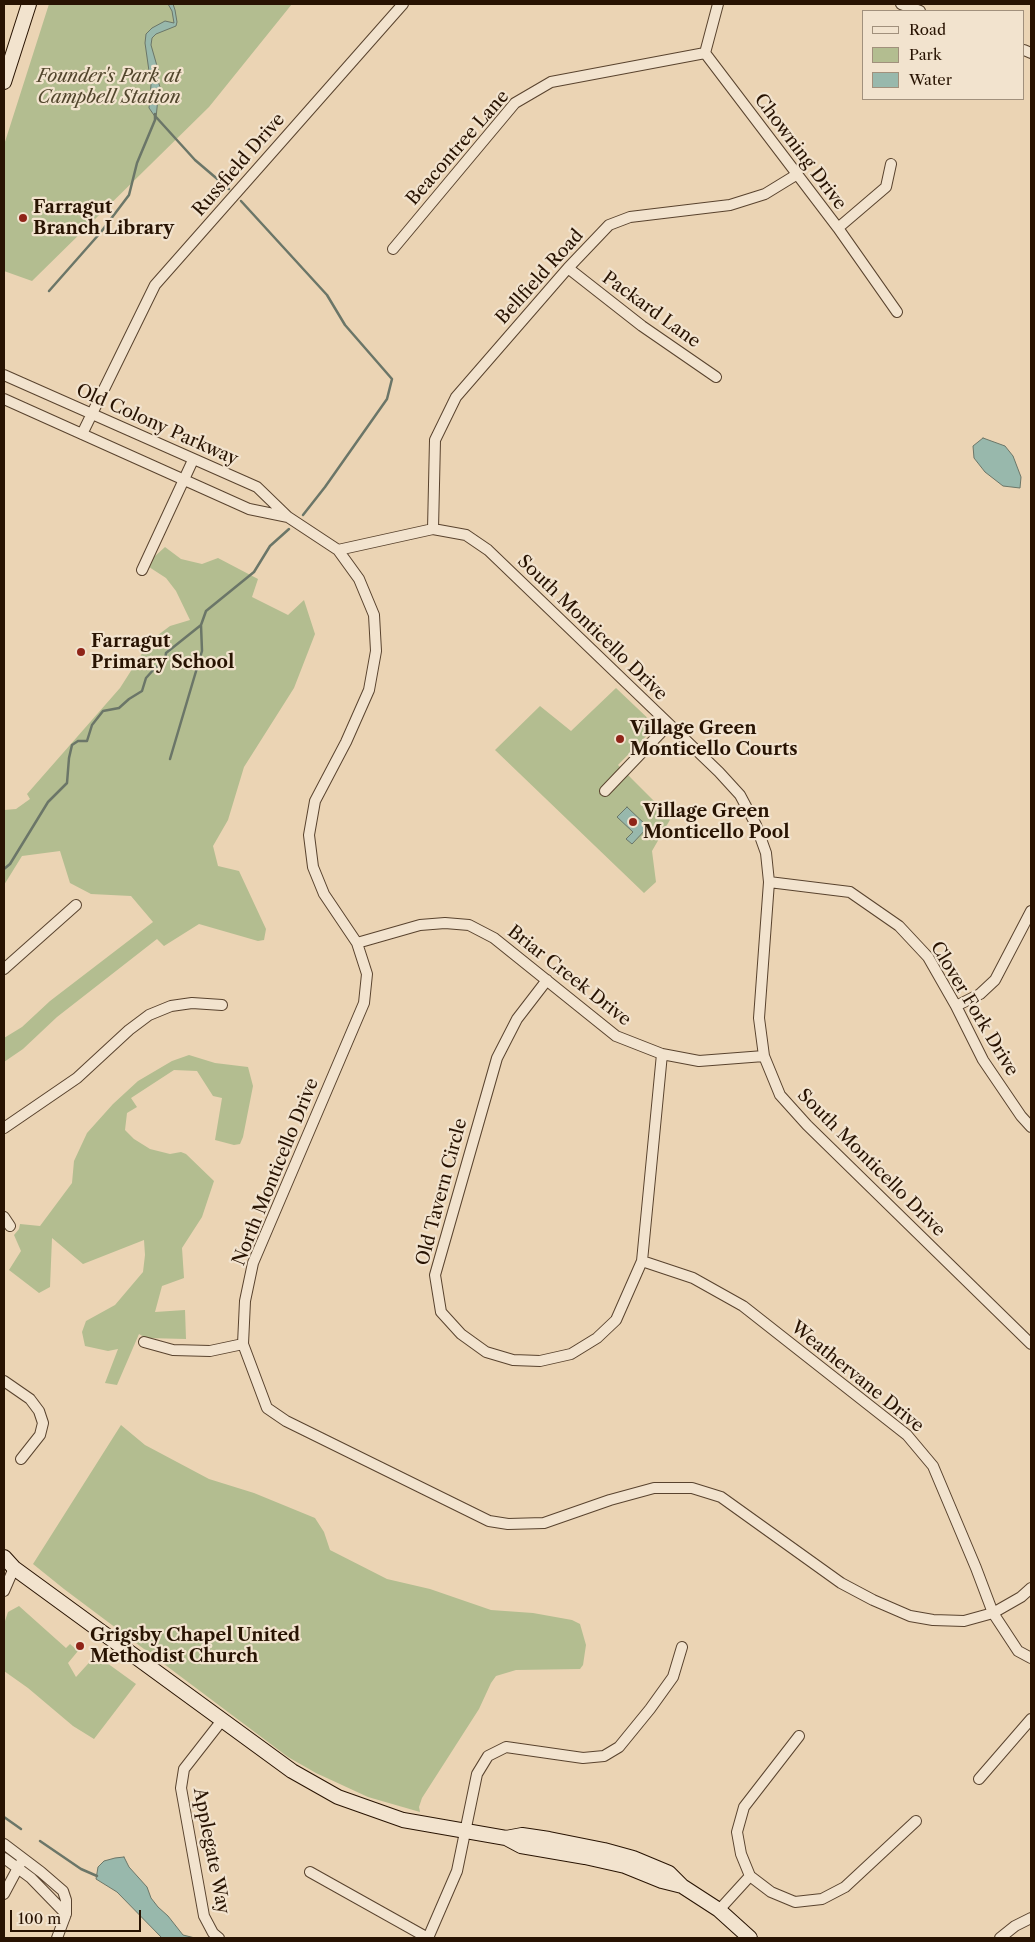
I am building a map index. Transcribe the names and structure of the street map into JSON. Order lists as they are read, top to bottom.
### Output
{
  "streets": {
    "street": [
      "Beacontree Lane",
      "Chowning Drive",
      "Russfield Drive",
      "Bellfield Road",
      "Packard Lane",
      "Old Colony Parkway",
      "South Monticello Drive",
      "Briar Creek Drive",
      "Clover Fork Drive",
      "North Monticello Drive",
      "Old Tavern Circle",
      "Weathervane Drive",
      "Applegate Way"
    ]
  },
  "crossings": [
    ["Beacontree Lane", "Chowning Drive"],
    ["Chowning Drive", "Bellfield Road"],
    ["Russfield Drive", "Old Colony Parkway"],
    ["Bellfield Road", "Packard Lane"],
    ["Bellfield Road", "South Monticello Drive"],
    ["Old Colony Parkway", "South Monticello Drive"],
    ["Old Colony Parkway", "North Monticello Drive"],
    ["South Monticello Drive", "Briar Creek Drive"],
    ["South Monticello Drive", "Clover Fork Drive"],
    ["South Monticello Drive", "North Monticello Drive"],
    ["Briar Creek Drive", "North Monticello Drive"],
    ["Briar Creek Drive", "Old Tavern Circle"],
    ["North Monticello Drive", "Weathervane Drive"],
    ["Old Tavern Circle", "Weathervane Drive"]
  ],
  "parks": ["Founder's Park at Campbell Station"],
  "places": [
    "Farragut Branch Library",
    "Farragut Primary School",
    "Village Green Monticello Courts",
    "Village Green Monticello Pool",
    "Grigsby Chapel United Methodist Church"
  ],
  "legend": ["Road", "Park", "Water"],
  "scale_bar": "100 m"
}
